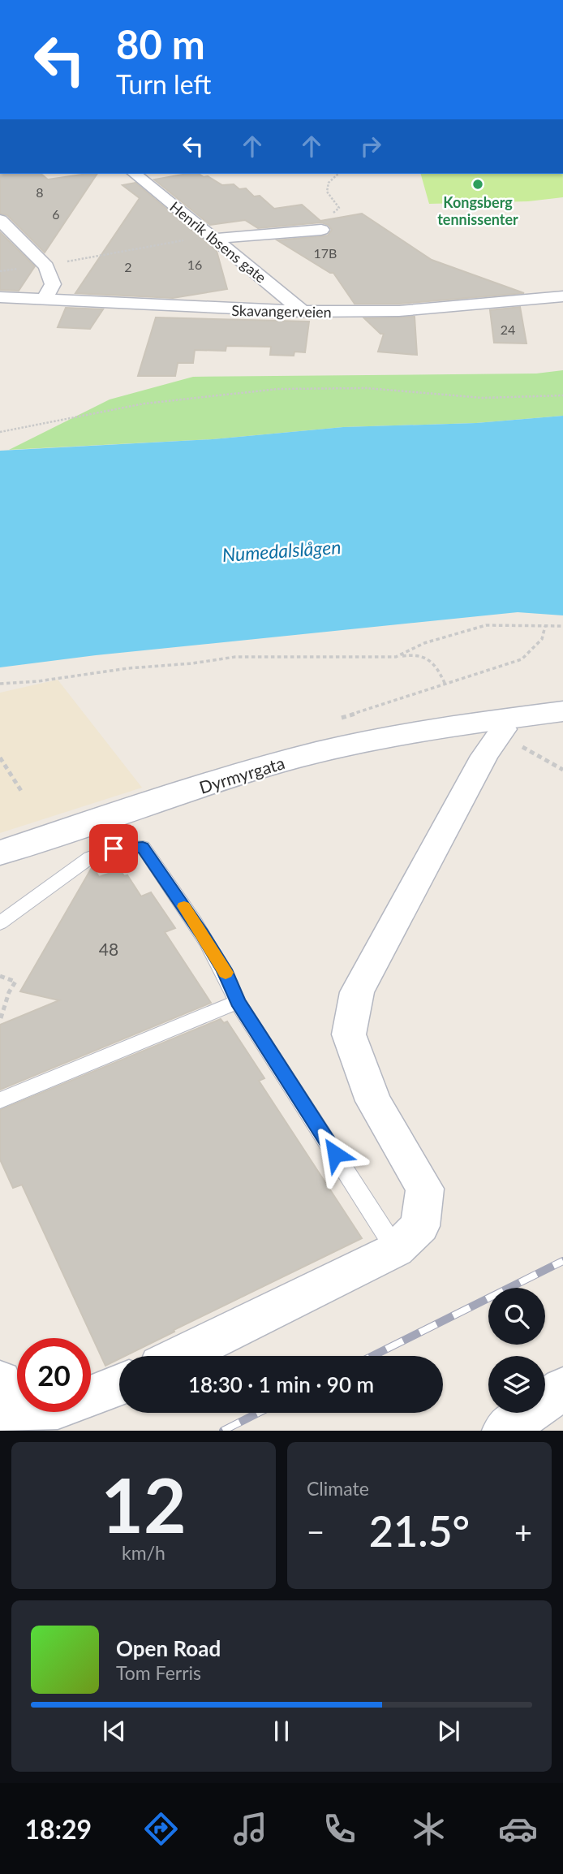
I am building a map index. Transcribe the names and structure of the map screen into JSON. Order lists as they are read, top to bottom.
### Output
{
  "streets": {
    "main road": ["Dyrmyrgata"],
    "street": ["Henrik Ibsens gate", "Skavangerveien"]
  },
  "crossings": [
    ["Henrik Ibsens gate", "Skavangerveien"]
  ],
  "water": ["Numedalslågen"],
  "places": ["Kongsberg tennissenter"],
  "house_numbers": [
    "8",
    "6",
    "17B",
    "16",
    "2",
    "24",
    "48"
  ],
  "page": {
    "turn": ["80 m", "Turn left"],
    "limit": "20",
    "trip": "18:30 · 1 min · 90 m",
    "tile": [
      ["12", "km/h"],
      "Climate"
    ],
    "heat": ["−", "21.5°", "+"],
    "song": ["Open Road", "Tom Ferris"],
    "tabs": "18:29"
  }
}
